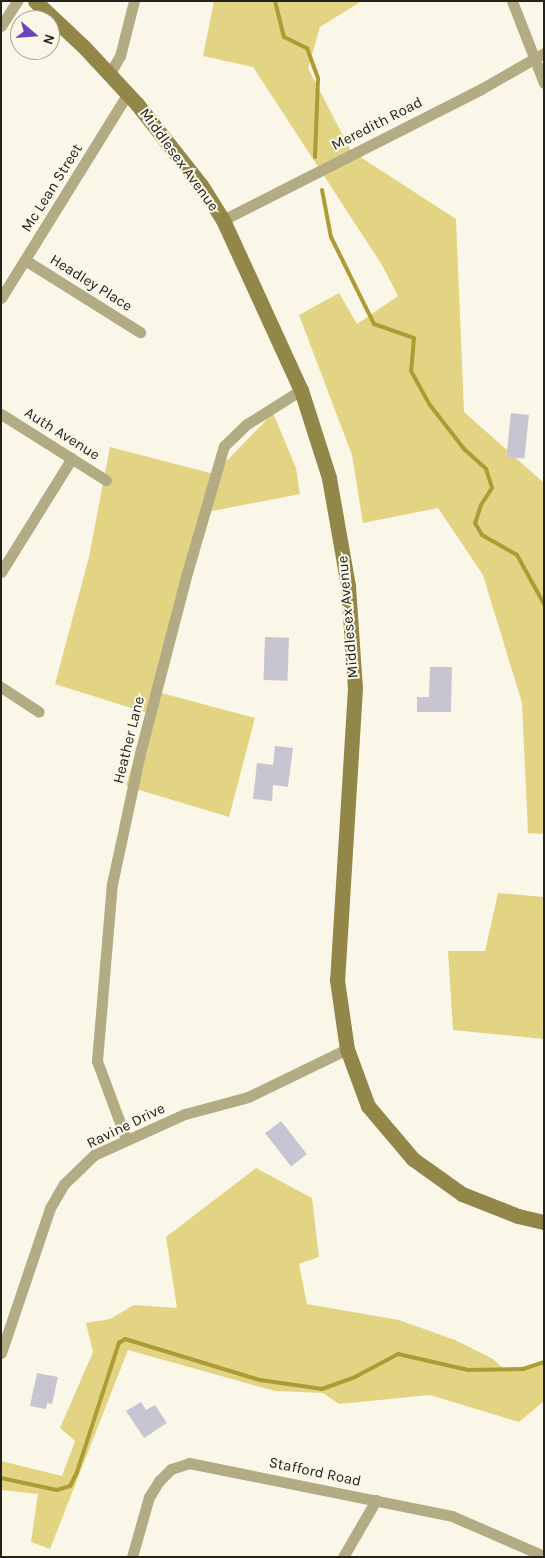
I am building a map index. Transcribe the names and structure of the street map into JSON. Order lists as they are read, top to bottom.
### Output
{
  "streets": {
    "street": [
      "Meredith Road",
      "Middlesex Avenue",
      "Mc Lean Street",
      "Headley Place",
      "Auth Avenue",
      "Heather Lane",
      "Ravine Drive",
      "Stafford Road"
    ]
  },
  "crossings": [
    ["Meredith Road", "Middlesex Avenue"],
    ["Middlesex Avenue", "Mc Lean Street"],
    ["Middlesex Avenue", "Heather Lane"],
    ["Middlesex Avenue", "Ravine Drive"],
    ["Mc Lean Street", "Headley Place"],
    ["Heather Lane", "Ravine Drive"]
  ],
  "north": "right"
}
